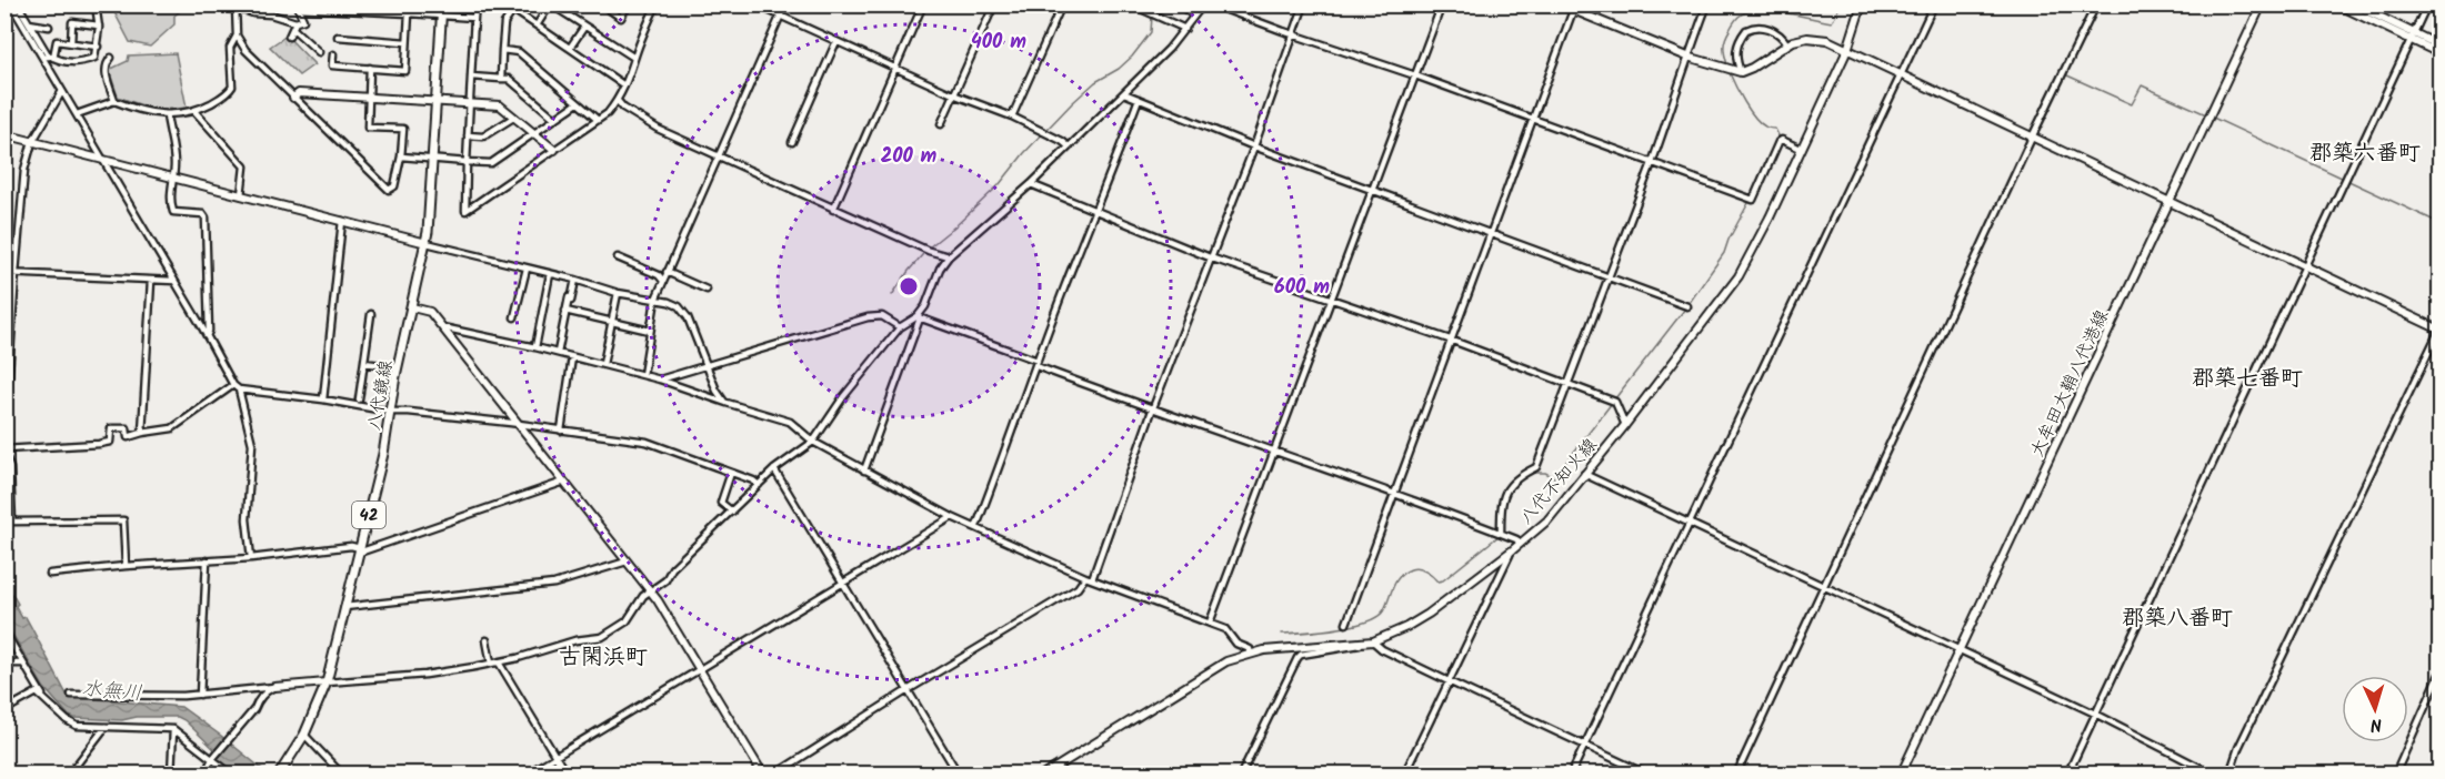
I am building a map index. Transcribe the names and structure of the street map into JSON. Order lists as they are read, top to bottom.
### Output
{
  "streets": {
    "main road": [
      "大牟田大鞘八代港線",
      "八代鏡線",
      "八代不知火線",
      "42"
    ]
  },
  "districts": [
    "郡築六番町",
    "郡築七番町",
    "郡築八番町",
    "古閑浜町"
  ],
  "water": ["水無川"],
  "north": "bottom",
  "rings": ["400 m", "200 m", "600 m"]
}
